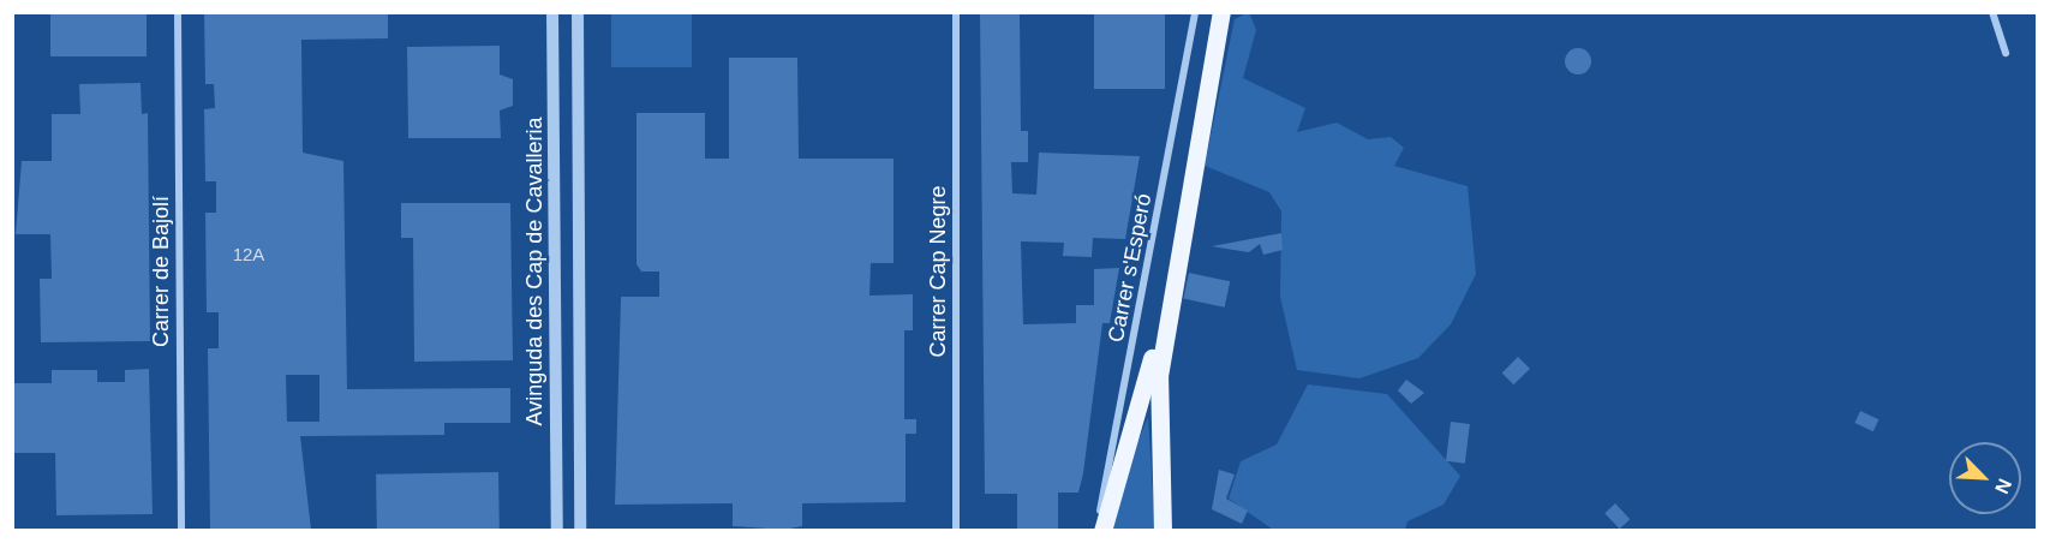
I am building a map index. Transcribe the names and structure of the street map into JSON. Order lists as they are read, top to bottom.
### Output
{
  "streets": {
    "street": [
      "Carrer s'Esperó",
      "Carrer de Bajolí",
      "Avinguda des Cap de Cavalleria",
      "Carrer Cap Negre"
    ]
  },
  "house_numbers": ["12A"],
  "north": "bottom right"
}
